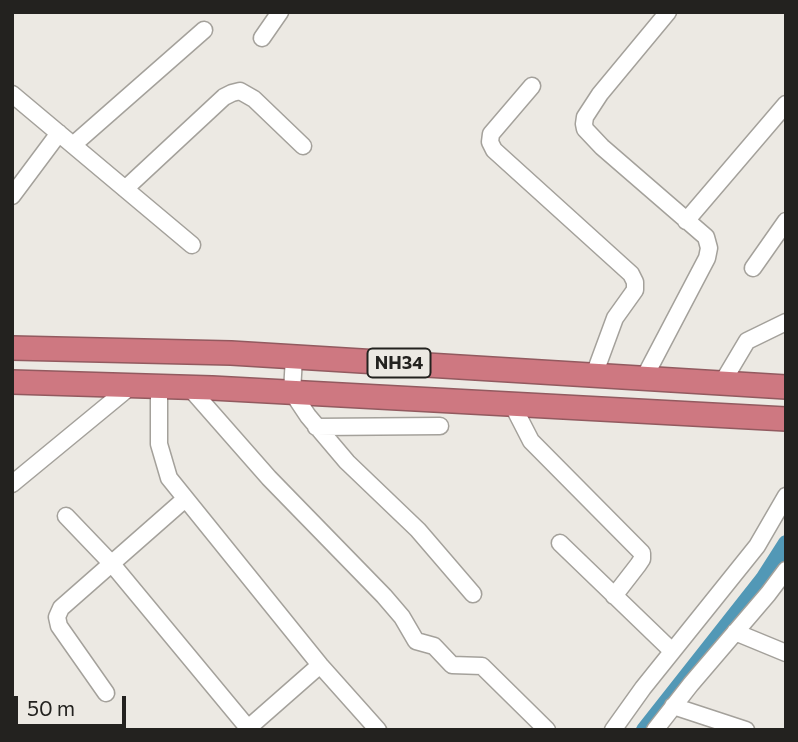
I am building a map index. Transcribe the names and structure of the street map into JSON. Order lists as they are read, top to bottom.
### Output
{
  "streets": {
    "highway": ["NH34"]
  },
  "scale_bar": "50 m"
}
